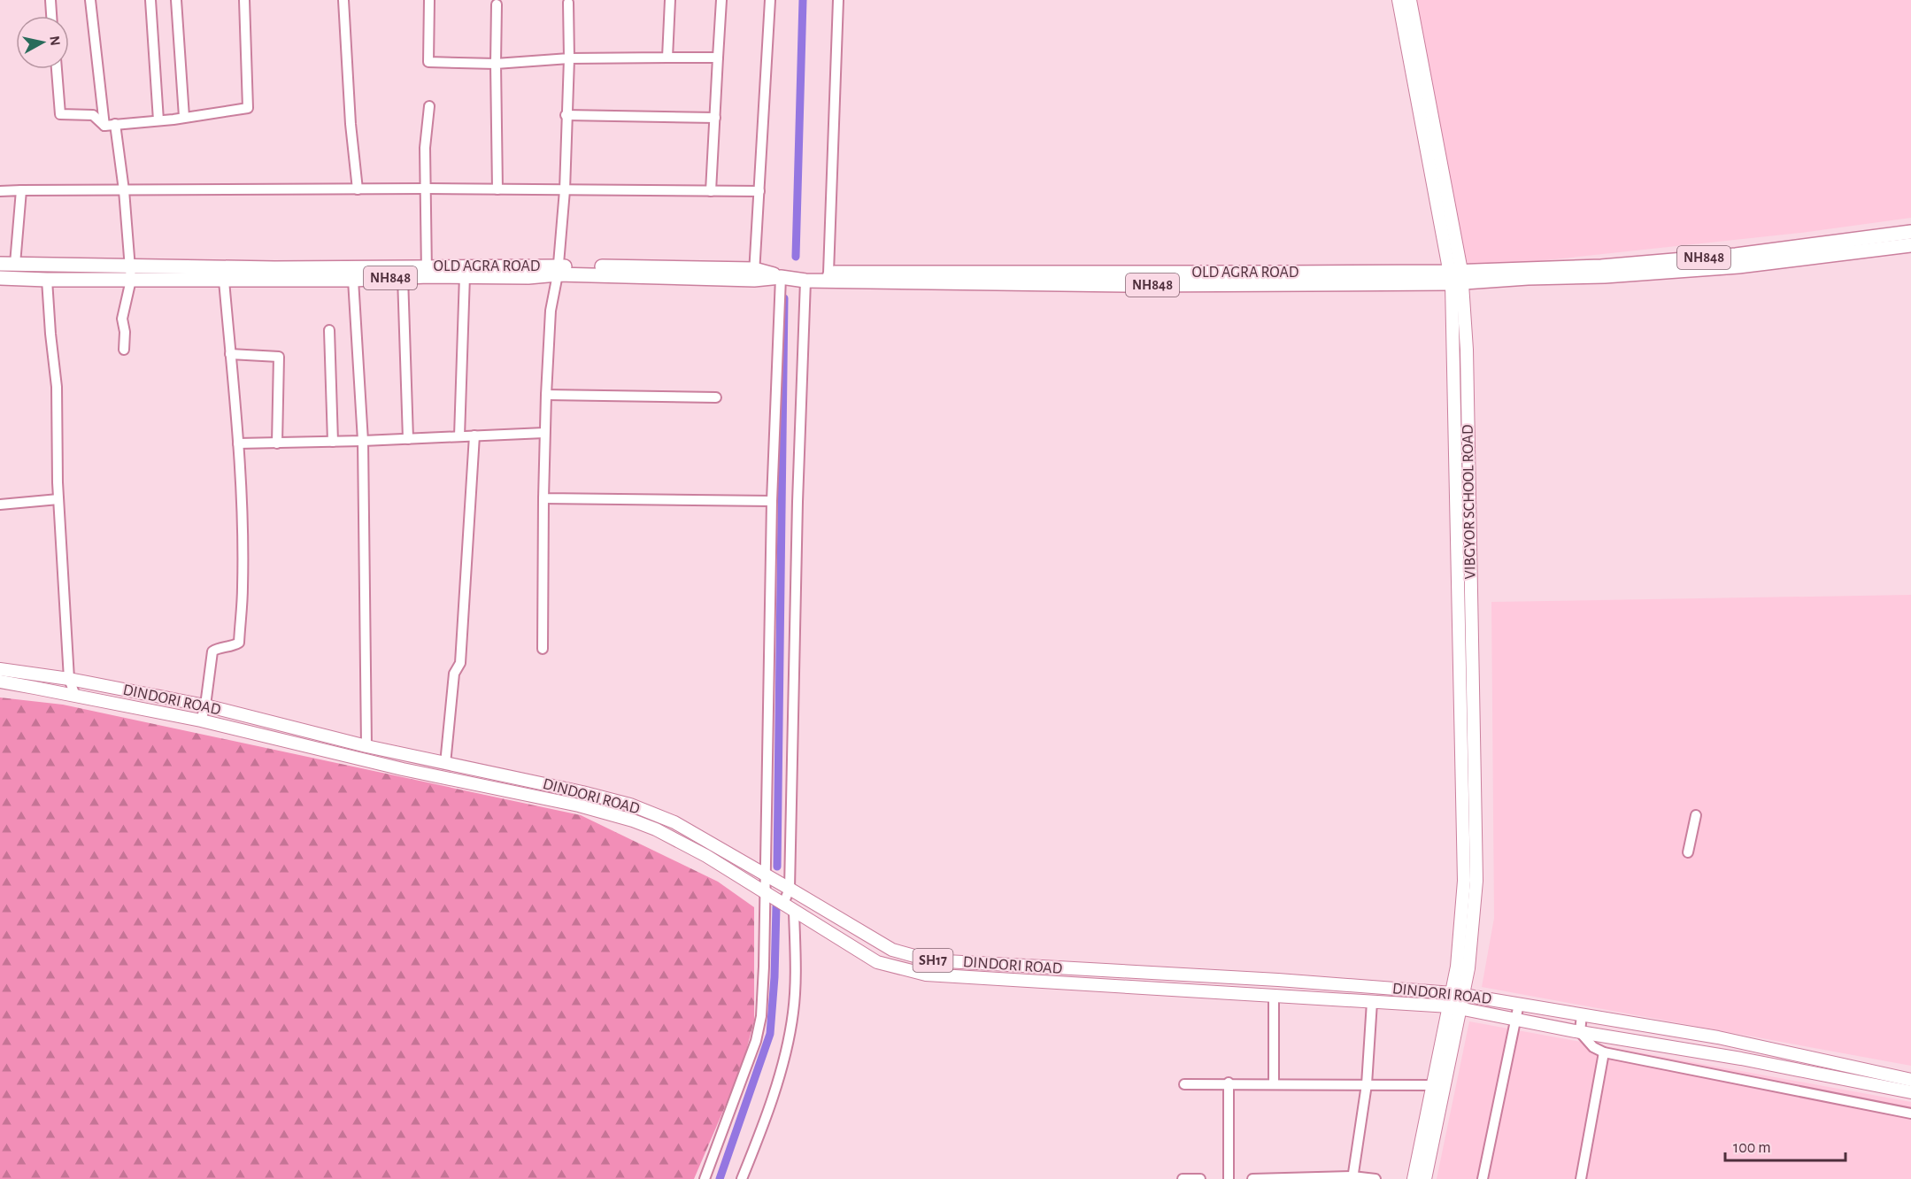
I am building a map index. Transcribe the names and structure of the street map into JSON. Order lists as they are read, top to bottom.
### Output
{
  "streets": {
    "highway": ["NH848", "OLD AGRA ROAD"],
    "main road": ["VIBGYOR SCHOOL ROAD", "DINDORI ROAD", "SH17"]
  },
  "crossings": [
    ["NH848", "OLD AGRA ROAD"],
    ["NH848", "VIBGYOR SCHOOL ROAD"],
    ["VIBGYOR SCHOOL ROAD", "DINDORI ROAD"]
  ],
  "scale_bar": "100 m",
  "north": "right"
}
